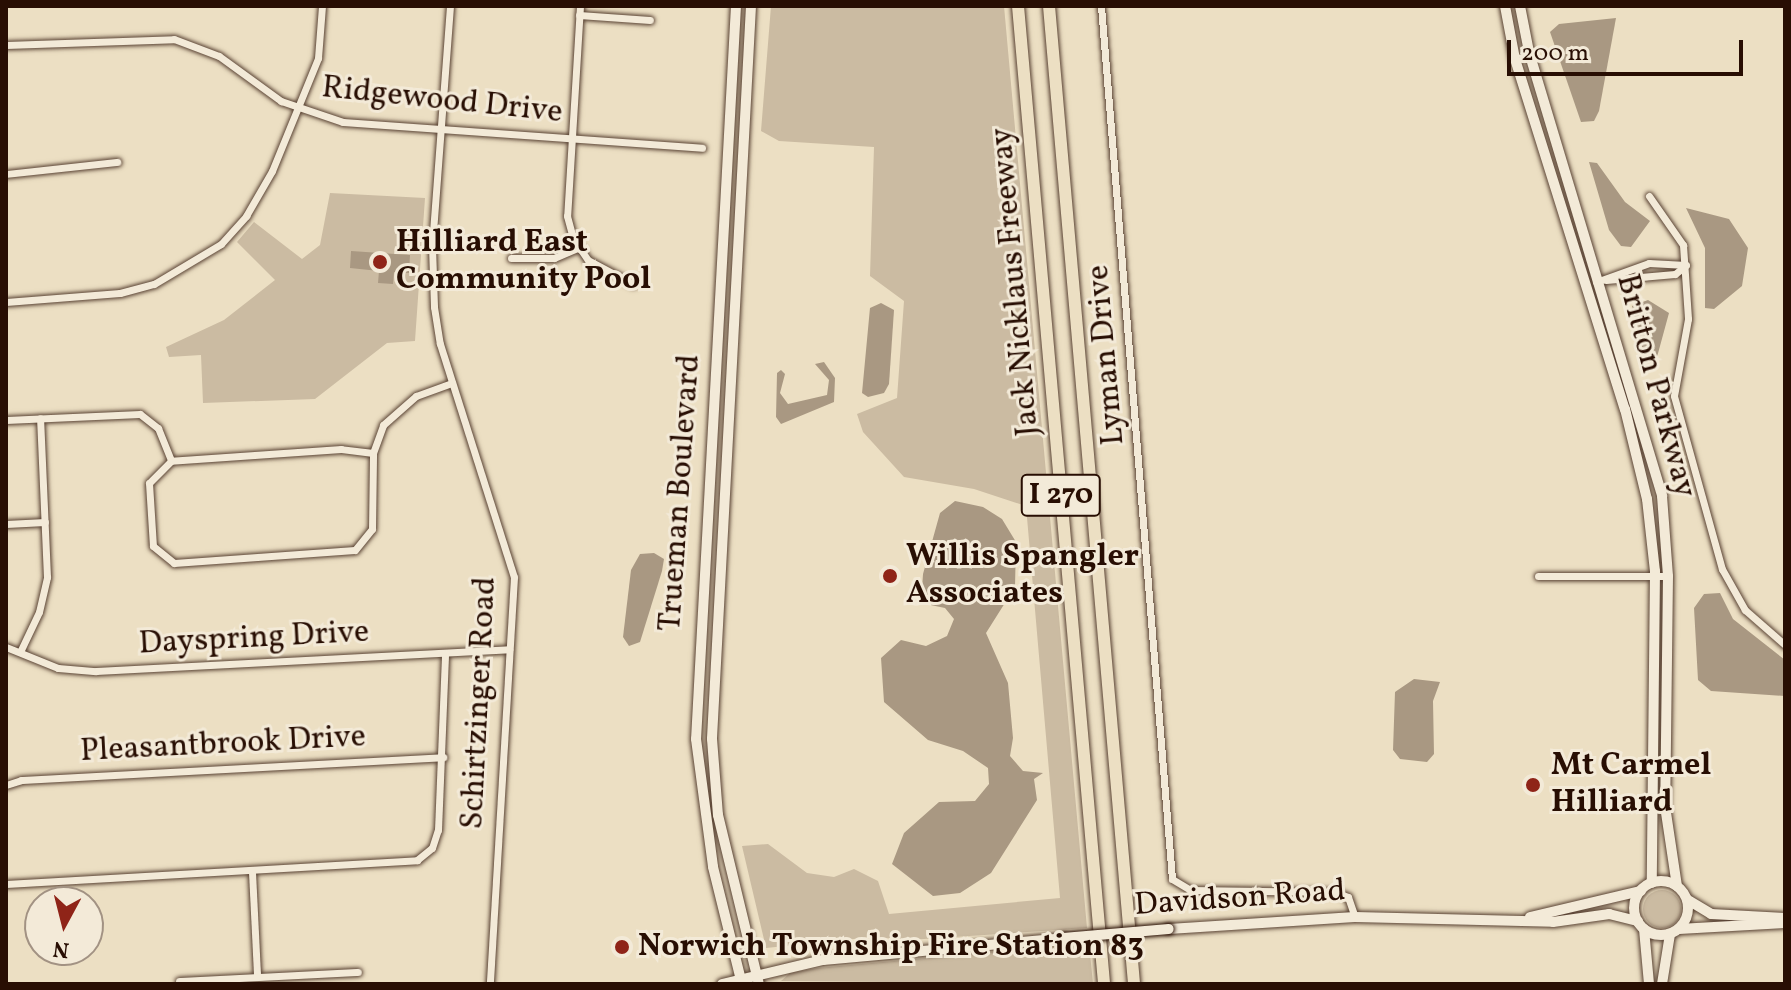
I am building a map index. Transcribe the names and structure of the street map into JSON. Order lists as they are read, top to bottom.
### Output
{
  "streets": {
    "highway": ["Jack Nicklaus Freeway", "I 270"],
    "main road": ["Britton Parkway", "Trueman Boulevard", "Davidson Road"],
    "street": [
      "Ridgewood Drive",
      "Lyman Drive",
      "Dayspring Drive",
      "Schirtzinger Road",
      "Pleasantbrook Drive"
    ]
  },
  "crossings": [
    ["Ridgewood Drive", "Schirtzinger Road"],
    ["Lyman Drive", "Davidson Road"],
    ["Britton Parkway", "Davidson Road"],
    ["Trueman Boulevard", "Davidson Road"],
    ["Dayspring Drive", "Schirtzinger Road"]
  ],
  "places": [
    "Hilliard East Community Pool",
    "Willis Spangler Associates",
    "Mt Carmel Hilliard",
    "Norwich Township Fire Station 83"
  ],
  "scale_bar": "200 m",
  "north": "bottom"
}
